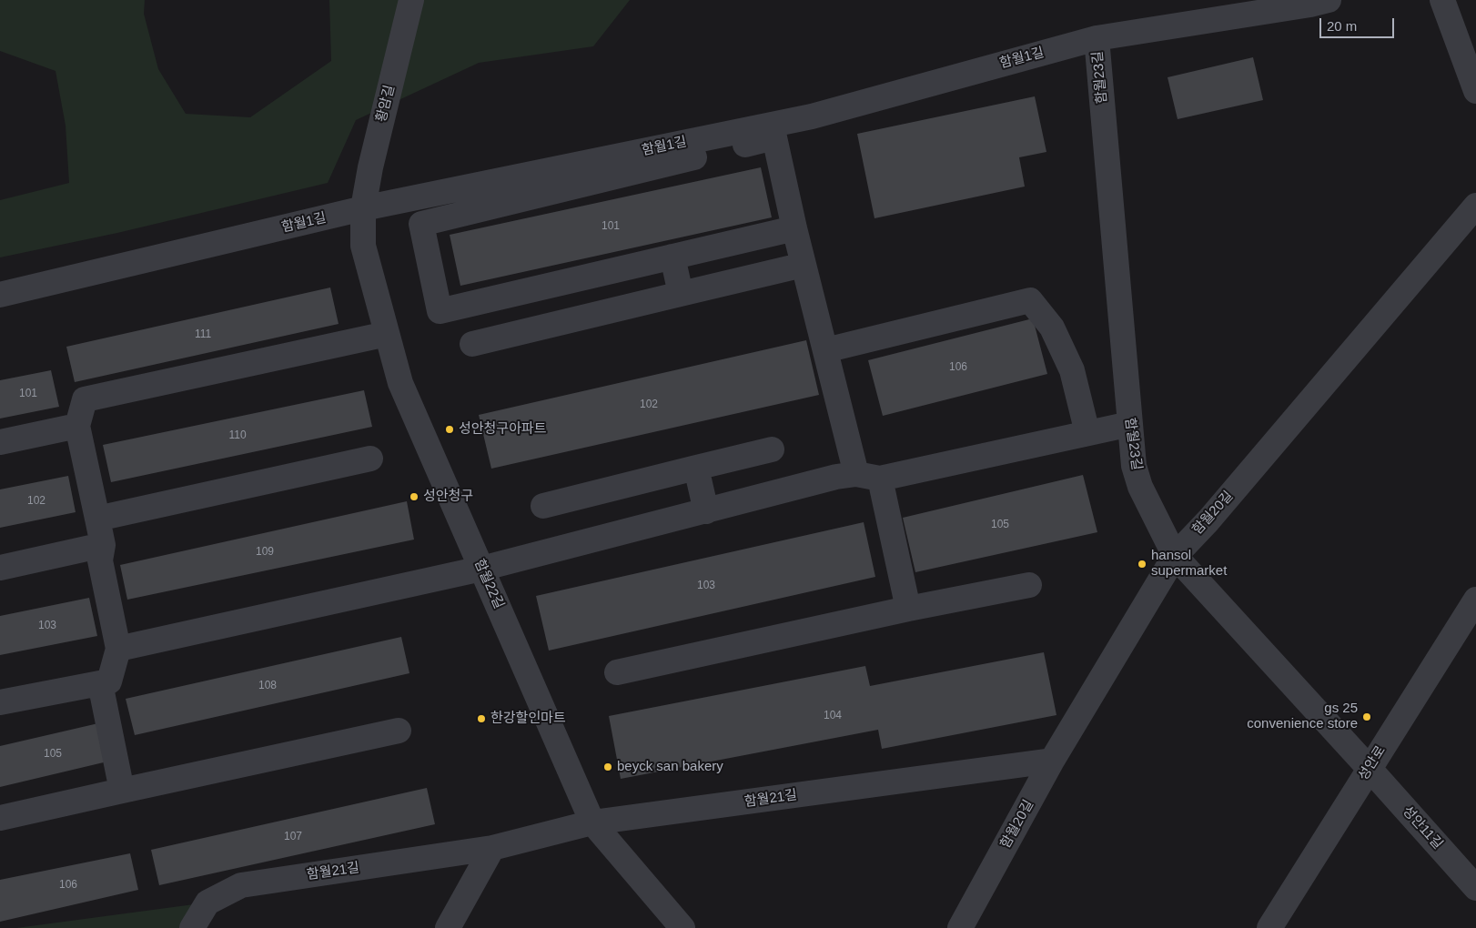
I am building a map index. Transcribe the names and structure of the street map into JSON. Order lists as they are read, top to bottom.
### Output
{
  "streets": {
    "street": [
      "함월1길",
      "함월23길",
      "황암길",
      "함월20길",
      "함월22길",
      "성안로",
      "함월21길",
      "성안11길"
    ]
  },
  "crossings": [
    ["함월1길", "함월23길"],
    ["함월1길", "황암길"],
    ["함월1길", "함월22길"],
    ["함월23길", "함월20길"],
    ["함월23길", "성안로"],
    ["함월23길", "성안11길"],
    ["황암길", "함월22길"],
    ["함월20길", "함월21길"],
    ["함월22길", "함월21길"],
    ["성안로", "성안11길"]
  ],
  "places": [
    "성안청구아파트",
    "성안청구",
    "hansol supermarket",
    "gs 25 convenience store",
    "한강할인마트",
    "beyck san bakery"
  ],
  "house_numbers": [
    "101",
    "111",
    "106",
    "101",
    "102",
    "110",
    "102",
    "105",
    "109",
    "103",
    "103",
    "108",
    "104",
    "105",
    "107",
    "106"
  ],
  "scale_bar": "20 m"
}
